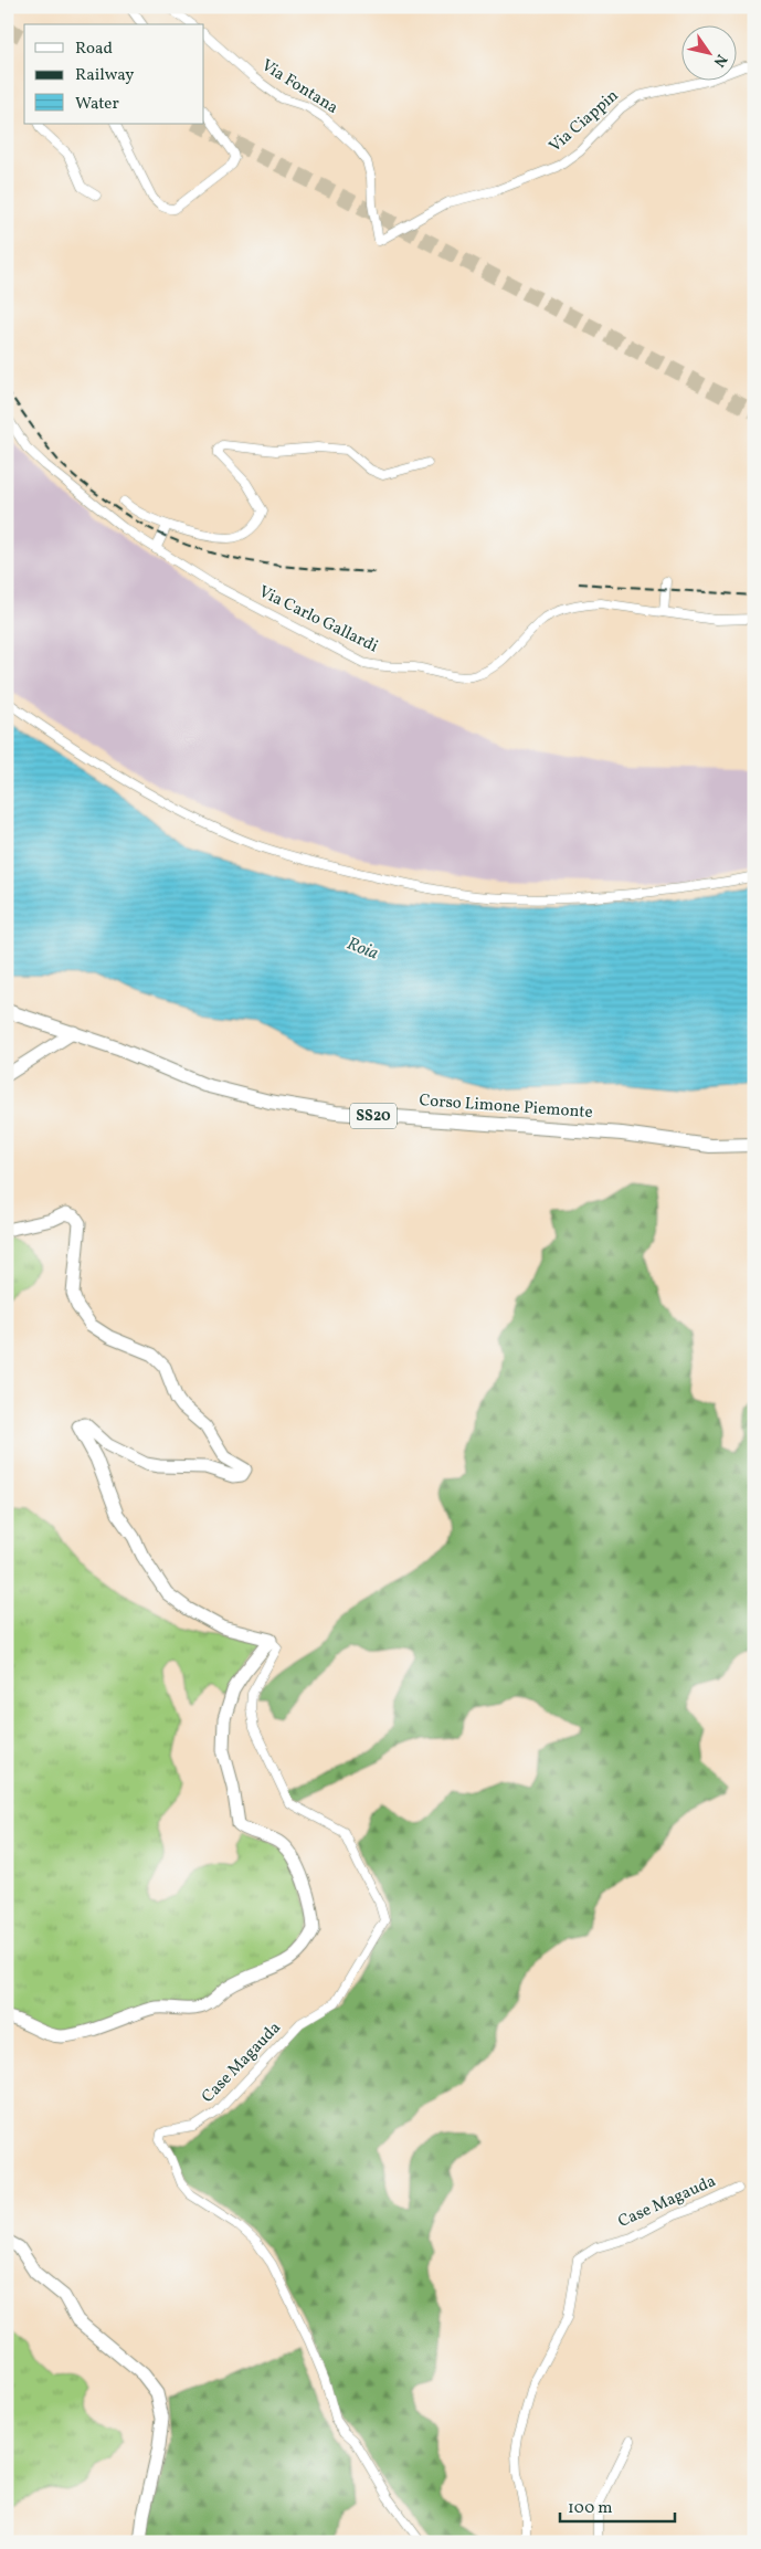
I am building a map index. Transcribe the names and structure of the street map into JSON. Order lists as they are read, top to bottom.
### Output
{
  "streets": {
    "main road": ["Corso Limone Piemonte", "SS20"],
    "street": [
      "Via Fontana",
      "Via Ciappin",
      "Via Carlo Gallardi",
      "Case Magauda"
    ]
  },
  "crossings": [
    ["Via Fontana", "Via Ciappin"]
  ],
  "water": ["Roia"],
  "legend": ["Road", "Railway", "Water"],
  "scale_bar": "100 m",
  "north": "bottom right"
}
